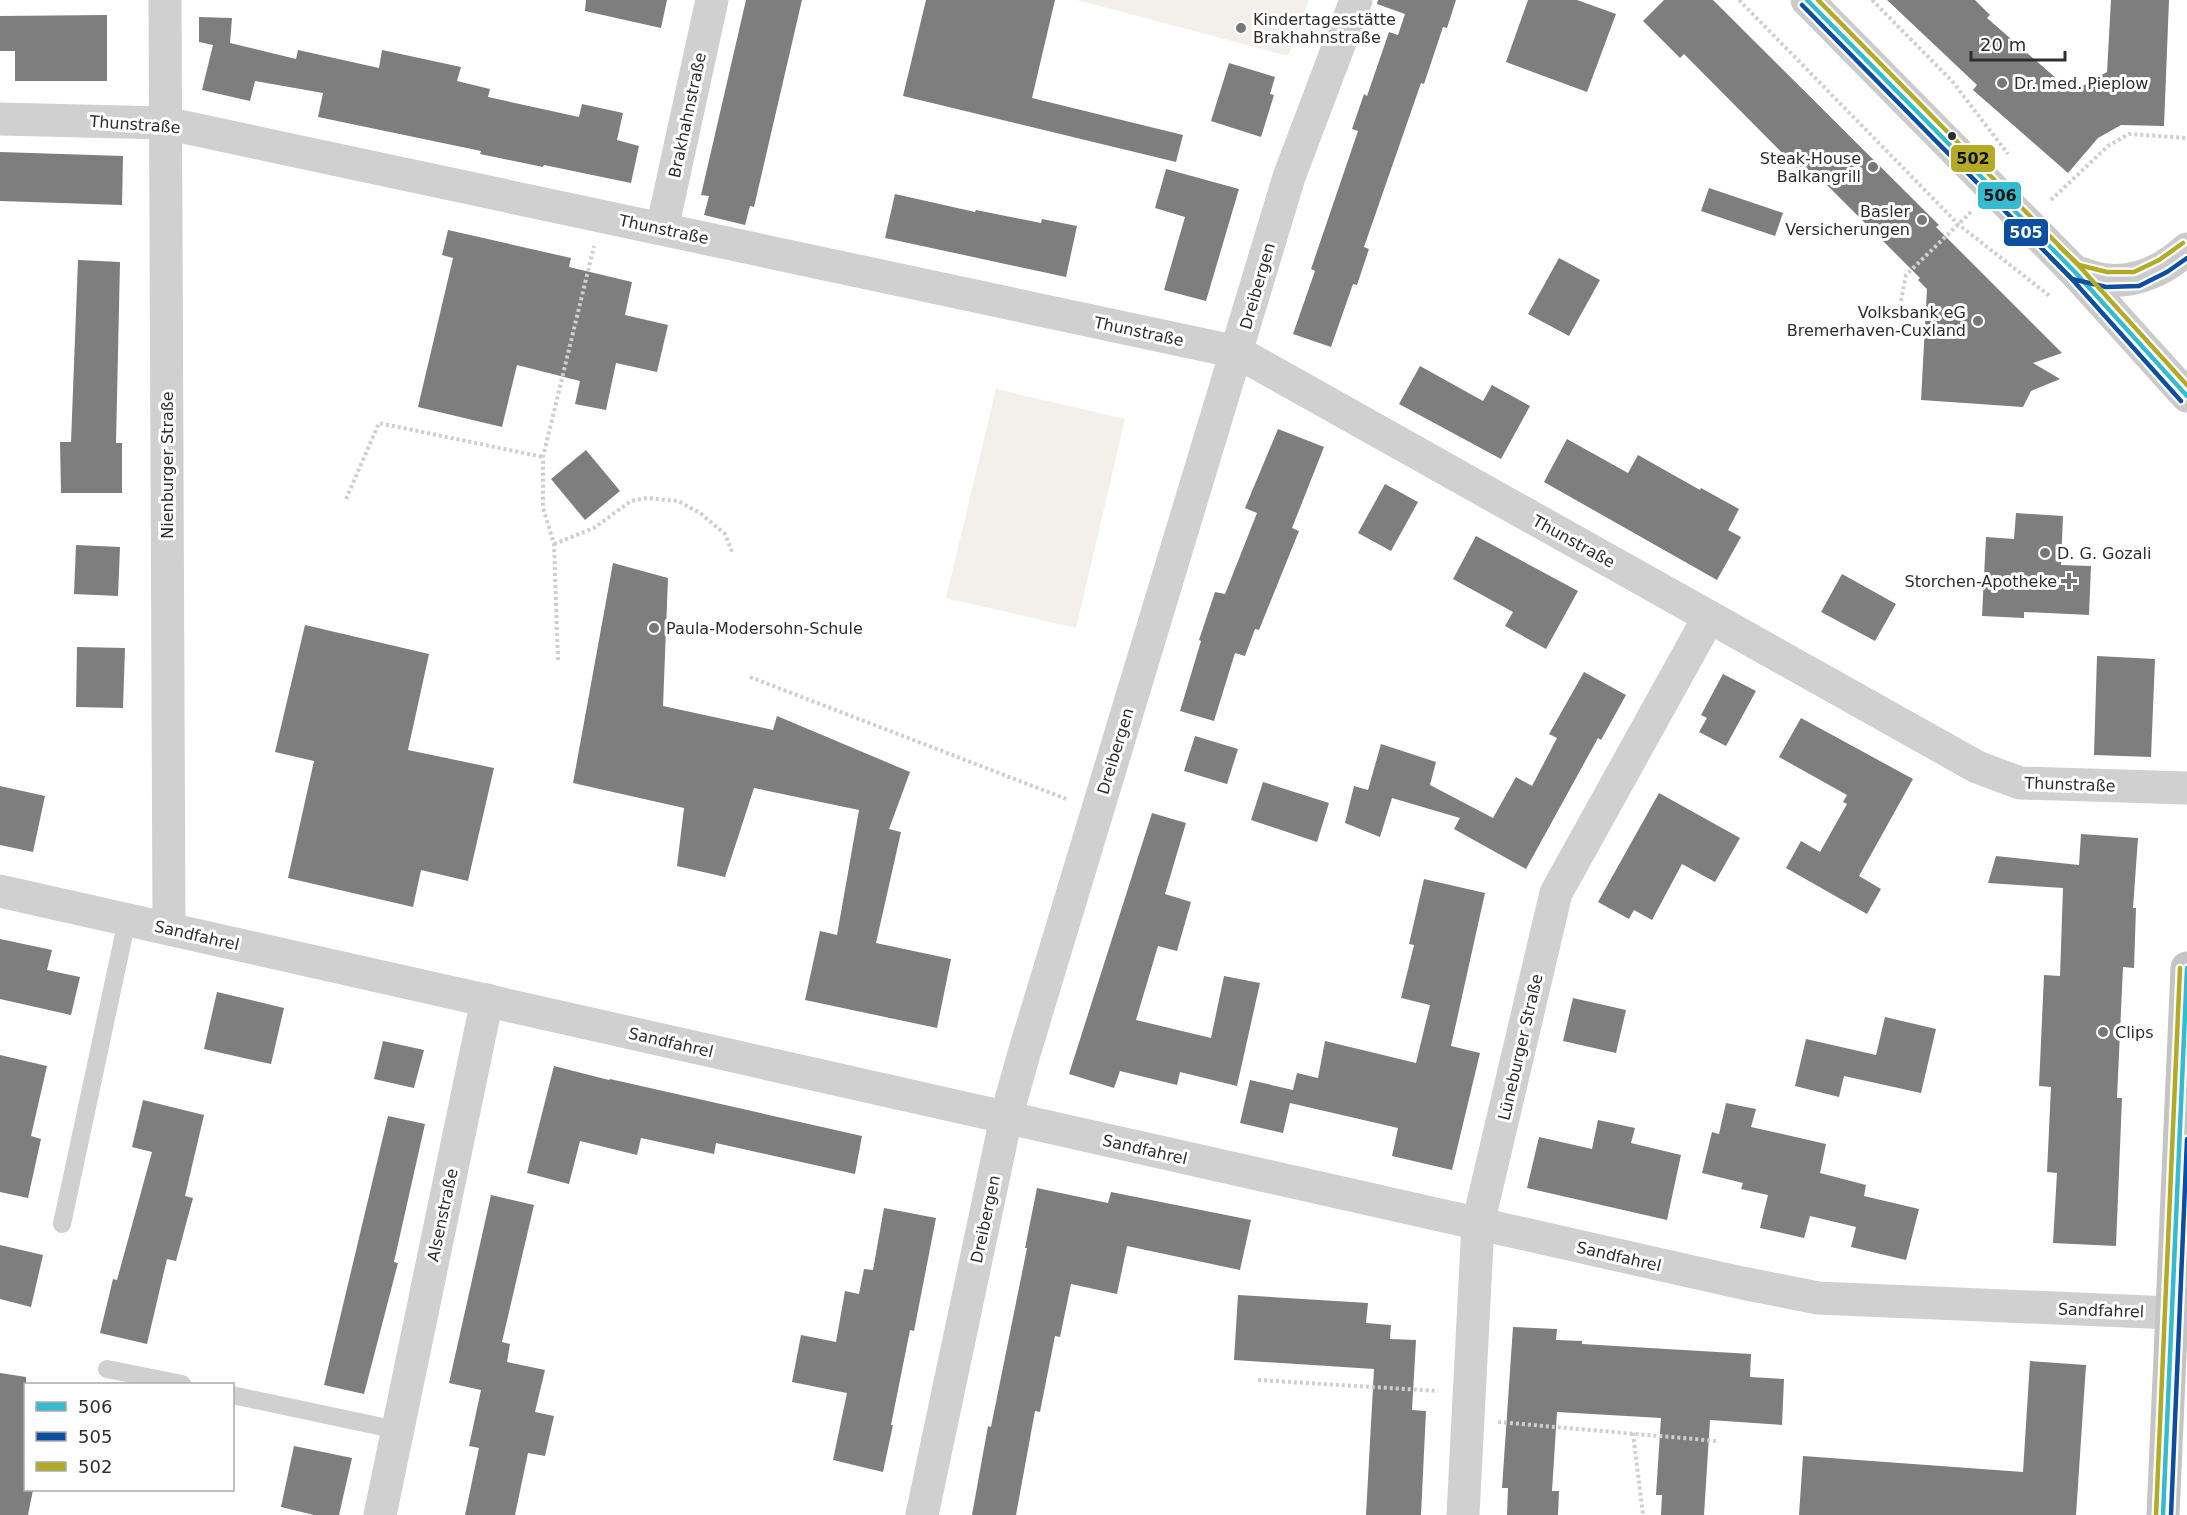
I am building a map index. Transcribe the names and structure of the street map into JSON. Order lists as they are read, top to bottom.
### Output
{
  "streets": {
    "street": [
      "Brakhahnstraße",
      "Thunstraße",
      "Dreibergen",
      "Nienburger Straße",
      "Sandfahrel",
      "Lüneburger Straße",
      "Alsenstraße"
    ]
  },
  "crossings": [
    ["Brakhahnstraße", "Thunstraße"],
    ["Thunstraße", "Dreibergen"],
    ["Thunstraße", "Nienburger Straße"],
    ["Thunstraße", "Lüneburger Straße"],
    ["Dreibergen", "Sandfahrel"],
    ["Nienburger Straße", "Sandfahrel"],
    ["Sandfahrel", "Lüneburger Straße"],
    ["Sandfahrel", "Alsenstraße"]
  ],
  "places": {
    "other": [
      "Kindertagesstätte Brakhahnstraße",
      "Dr. med. Pieplow",
      "Steak-House Balkangrill",
      "Basler Versicherungen",
      "Volksbank eG Bremerhaven-Cuxland",
      "D. G. Gozali",
      "Paula-Modersohn-Schule",
      "Clips"
    ],
    "health": ["Storchen-Apotheke"]
  },
  "lines": ["transit line 506", "transit line 502", "transit line 505"],
  "legend": ["506", "505", "502"],
  "scale_bar": "20 m"
}
